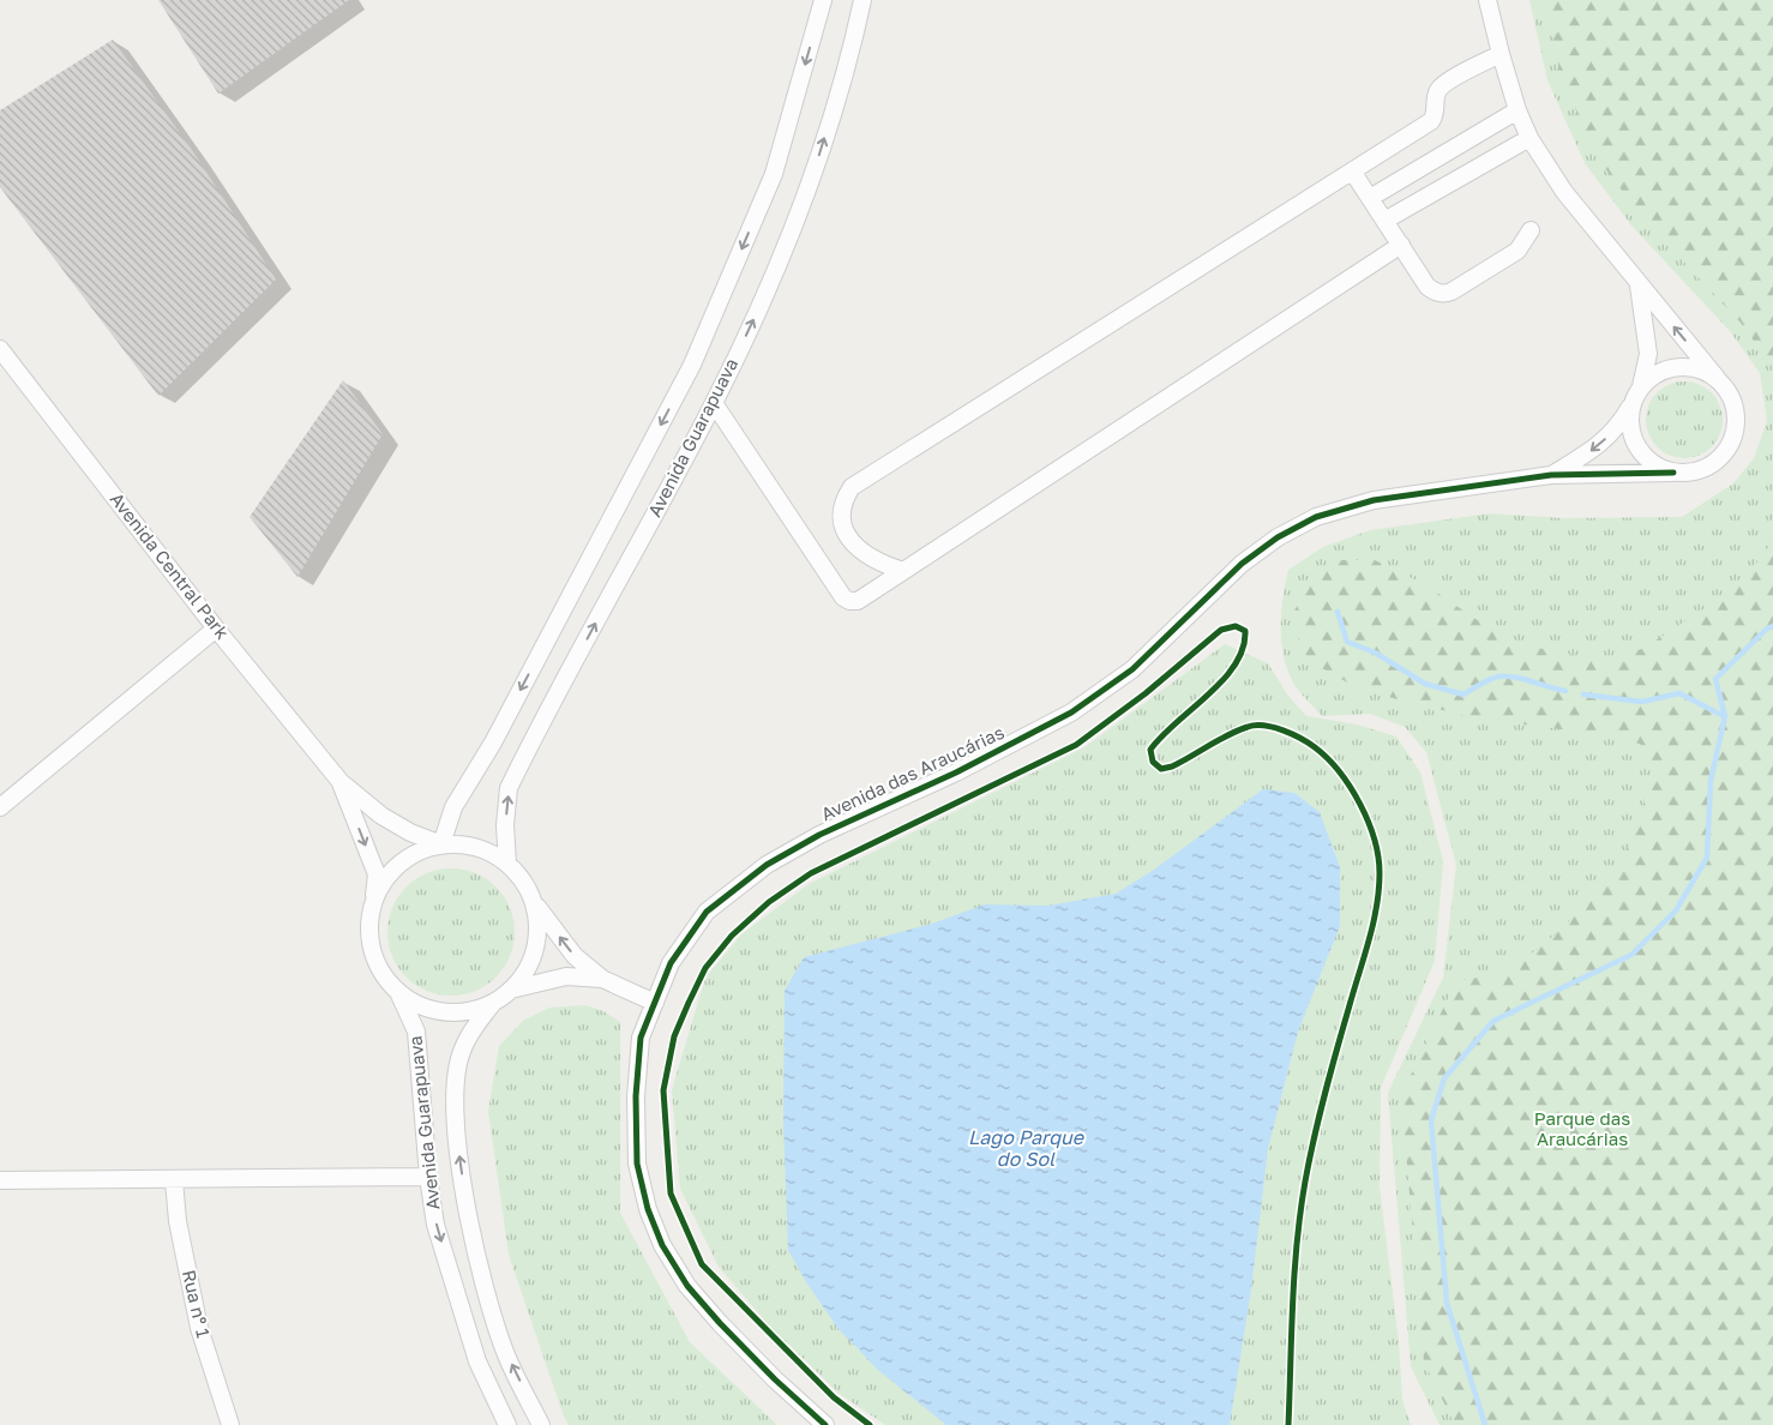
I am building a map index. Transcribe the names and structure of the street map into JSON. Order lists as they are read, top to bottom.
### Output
{
  "streets": {
    "street": [
      "Avenida Guarapuava",
      "Avenida Central Park",
      "Avenida das Araucárias",
      "Rua nº 1"
    ]
  },
  "water": ["Lago Parque do Sol"],
  "parks": ["Parque das Araucárias"]
}
